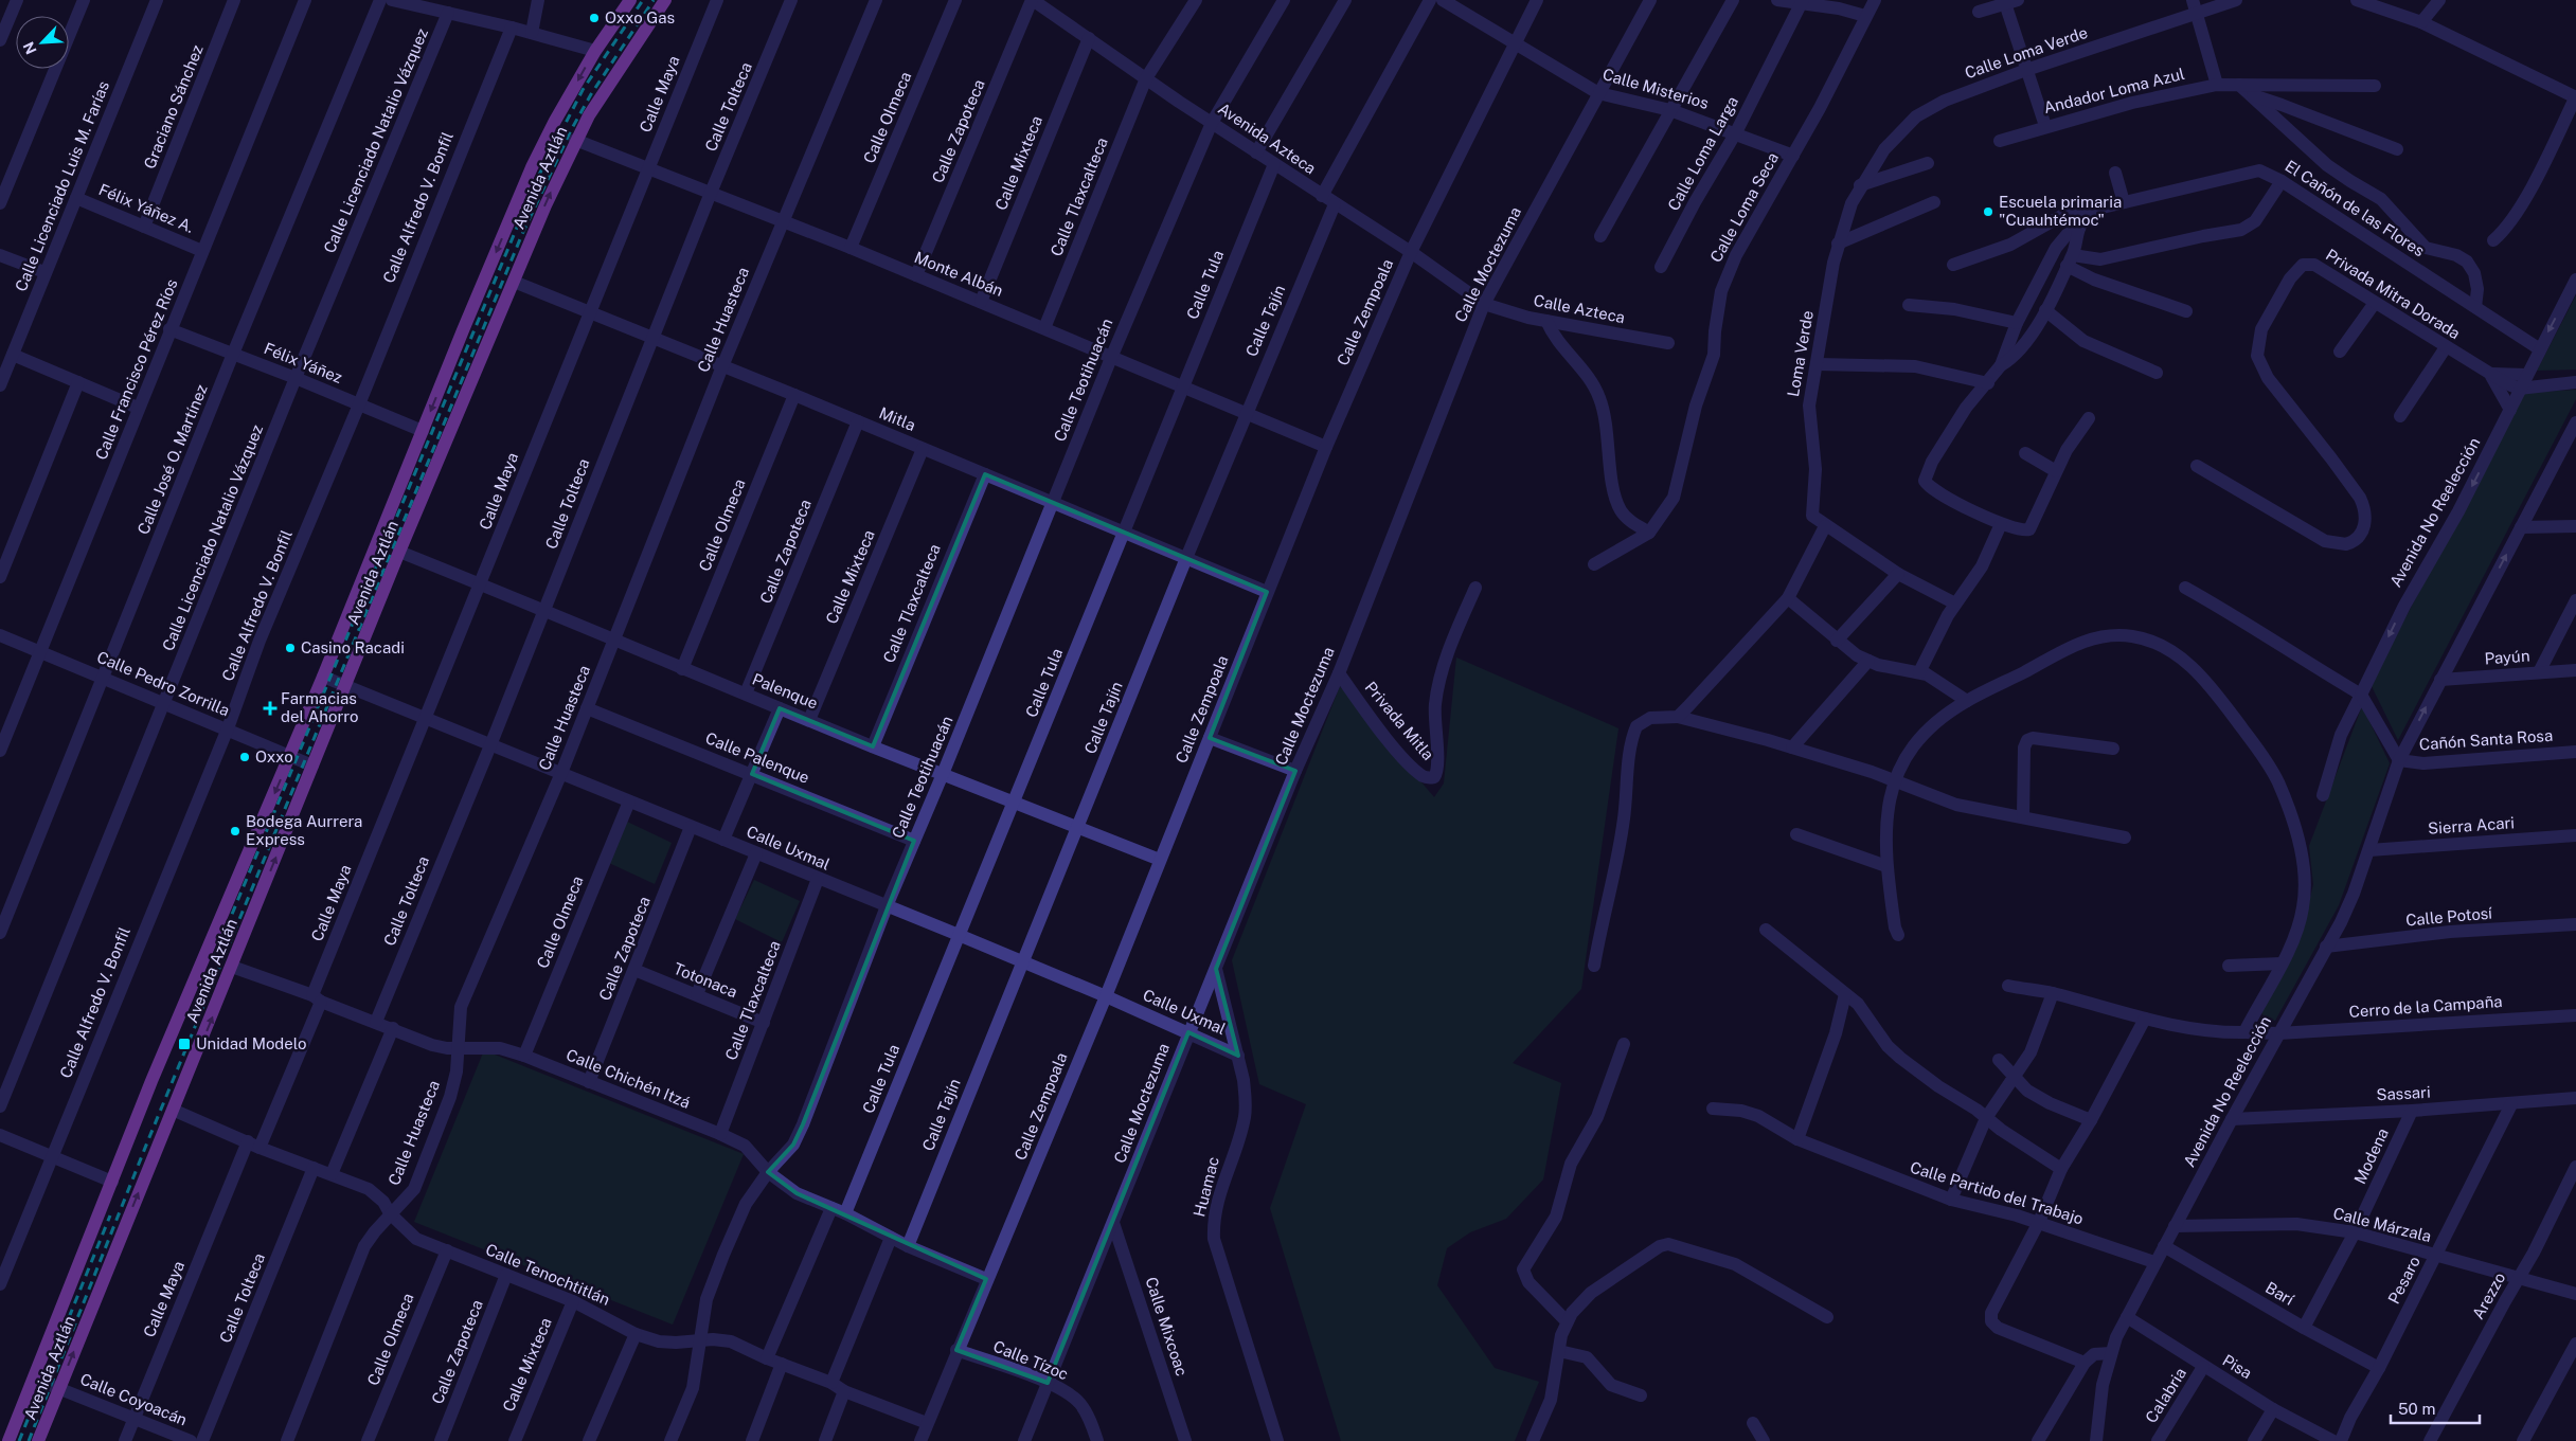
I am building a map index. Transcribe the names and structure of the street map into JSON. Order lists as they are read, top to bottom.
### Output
{
  "streets": {
    "main road": ["Avenida Aztlán"],
    "street": [
      "Calle Loma Verde",
      "Calle Misterios",
      "Andador Loma Azul",
      "Calle Maya",
      "Graciano Sánchez",
      "Calle Tolteca",
      "Calle Olmeca",
      "Calle Zapoteca",
      "Avenida Azteca",
      "Calle Licenciado Natalio Vázquez",
      "Calle Loma Larga",
      "Calle Mixteca",
      "Calle Licenciado Luis M. Farías",
      "Calle Tlaxcalteca",
      "Calle Alfredo V. Bonfil",
      "Calle Loma Seca",
      "Félix Yáñez A.",
      "El Cañón de las Flores",
      "Calle Moctezuma",
      "Monte Albán",
      "Calle Tula",
      "Privada Mitra Dorada",
      "Calle Azteca",
      "Calle Zempoala",
      "Calle Huasteca",
      "Calle Tajín",
      "Loma Verde",
      "Félix Yáñez",
      "Calle Francisco Pérez Ríos",
      "Calle Teotihuacán",
      "Mitla",
      "Calle José O. Martínez",
      "Avenida No Reelección",
      "Payún",
      "Calle Pedro Zorrilla",
      "Palenque",
      "Privada Mitla",
      "Cañón Santa Rosa",
      "Calle Palenque",
      "Sierra Acari",
      "Calle Uxmal",
      "Calle Potosí",
      "Totonaca",
      "Cerro de la Campaña",
      "Calle Chichén Itzá",
      "Sassari",
      "Modena",
      "Huamac",
      "Calle Partido del Trabajo",
      "Calle Márzala",
      "Calle Tenochtitlán",
      "Pesaro",
      "Barí",
      "Arezzo",
      "Calle Mixcoac",
      "Calle Tízoc",
      "Pisa",
      "Calabria",
      "Calle Coyoacán"
    ]
  },
  "crossings": [
    ["Calle Loma Verde", "Loma Verde"],
    ["Calle Misterios", "Calle Loma Larga"],
    ["Calle Misterios", "Calle Loma Seca"],
    ["Calle Misterios", "Calle Moctezuma"],
    ["Calle Misterios", "Calle Zempoala"],
    ["Calle Maya", "Monte Albán"],
    ["Calle Maya", "Mitla"],
    ["Calle Maya", "Palenque"],
    ["Calle Maya", "Calle Uxmal"],
    ["Calle Maya", "Calle Chichén Itzá"],
    ["Calle Maya", "Calle Tenochtitlán"],
    ["Calle Maya", "Calle Coyoacán"],
    ["Graciano Sánchez", "Félix Yáñez A."],
    ["Calle Tolteca", "Monte Albán"],
    ["Calle Tolteca", "Mitla"],
    ["Calle Tolteca", "Palenque"],
    ["Calle Tolteca", "Calle Uxmal"],
    ["Calle Tolteca", "Calle Chichén Itzá"],
    ["Calle Tolteca", "Calle Tenochtitlán"],
    ["Calle Olmeca", "Monte Albán"],
    ["Calle Olmeca", "Mitla"],
    ["Calle Olmeca", "Palenque"],
    ["Calle Olmeca", "Calle Uxmal"],
    ["Calle Olmeca", "Calle Chichén Itzá"],
    ["Calle Olmeca", "Calle Tenochtitlán"],
    ["Calle Zapoteca", "Avenida Azteca"],
    ["Calle Zapoteca", "Monte Albán"],
    ["Calle Zapoteca", "Mitla"],
    ["Calle Zapoteca", "Palenque"],
    ["Calle Zapoteca", "Calle Uxmal"],
    ["Calle Zapoteca", "Totonaca"],
    ["Calle Zapoteca", "Calle Chichén Itzá"],
    ["Calle Zapoteca", "Calle Tenochtitlán"],
    ["Avenida Azteca", "Calle Mixteca"],
    ["Avenida Azteca", "Calle Tlaxcalteca"],
    ["Avenida Azteca", "Calle Moctezuma"],
    ["Avenida Azteca", "Calle Tula"],
    ["Avenida Azteca", "Calle Azteca"],
    ["Avenida Azteca", "Calle Zempoala"],
    ["Avenida Azteca", "Calle Tajín"],
    ["Avenida Azteca", "Calle Teotihuacán"],
    ["Calle Licenciado Natalio Vázquez", "Félix Yáñez"],
    ["Calle Licenciado Natalio Vázquez", "Calle Pedro Zorrilla"],
    ["Calle Mixteca", "Monte Albán"],
    ["Calle Mixteca", "Mitla"],
    ["Calle Mixteca", "Palenque"],
    ["Calle Mixteca", "Calle Tenochtitlán"],
    ["Avenida Aztlán", "Monte Albán"],
    ["Avenida Aztlán", "Félix Yáñez"],
    ["Avenida Aztlán", "Mitla"],
    ["Avenida Aztlán", "Calle Pedro Zorrilla"],
    ["Avenida Aztlán", "Palenque"],
    ["Avenida Aztlán", "Calle Uxmal"],
    ["Avenida Aztlán", "Calle Chichén Itzá"],
    ["Avenida Aztlán", "Calle Tenochtitlán"],
    ["Avenida Aztlán", "Calle Coyoacán"],
    ["Calle Licenciado Luis M. Farías", "Félix Yáñez A."],
    ["Calle Tlaxcalteca", "Monte Albán"],
    ["Calle Tlaxcalteca", "Mitla"],
    ["Calle Tlaxcalteca", "Palenque"],
    ["Calle Tlaxcalteca", "Calle Uxmal"],
    ["Calle Tlaxcalteca", "Totonaca"],
    ["Calle Tlaxcalteca", "Calle Chichén Itzá"],
    ["Calle Alfredo V. Bonfil", "Félix Yáñez"],
    ["Calle Alfredo V. Bonfil", "Calle Pedro Zorrilla"],
    ["Félix Yáñez A.", "Calle Francisco Pérez Ríos"],
    ["El Cañón de las Flores", "Avenida No Reelección"],
    ["Calle Moctezuma", "Calle Azteca"],
    ["Calle Moctezuma", "Privada Mitla"],
    ["Calle Moctezuma", "Calle Uxmal"],
    ["Calle Moctezuma", "Huamac"],
    ["Calle Moctezuma", "Calle Mixcoac"],
    ["Calle Moctezuma", "Calle Tízoc"],
    ["Monte Albán", "Calle Tula"],
    ["Monte Albán", "Calle Zempoala"],
    ["Monte Albán", "Calle Huasteca"],
    ["Monte Albán", "Calle Tajín"],
    ["Monte Albán", "Calle Teotihuacán"],
    ["Calle Tula", "Mitla"],
    ["Calle Tula", "Palenque"],
    ["Calle Tula", "Calle Uxmal"],
    ["Calle Tula", "Calle Chichén Itzá"],
    ["Privada Mitra Dorada", "Avenida No Reelección"],
    ["Calle Zempoala", "Mitla"],
    ["Calle Zempoala", "Palenque"],
    ["Calle Zempoala", "Calle Uxmal"],
    ["Calle Zempoala", "Calle Chichén Itzá"],
    ["Calle Zempoala", "Calle Tenochtitlán"],
    ["Calle Zempoala", "Calle Tízoc"],
    ["Calle Huasteca", "Mitla"],
    ["Calle Huasteca", "Palenque"],
    ["Calle Huasteca", "Calle Palenque"],
    ["Calle Huasteca", "Calle Uxmal"],
    ["Calle Huasteca", "Calle Chichén Itzá"],
    ["Calle Huasteca", "Calle Tenochtitlán"],
    ["Calle Tajín", "Mitla"],
    ["Calle Tajín", "Palenque"],
    ["Calle Tajín", "Calle Uxmal"],
    ["Calle Tajín", "Calle Chichén Itzá"],
    ["Félix Yáñez", "Calle Francisco Pérez Ríos"],
    ["Félix Yáñez", "Calle José O. Martínez"],
    ["Calle Francisco Pérez Ríos", "Calle Pedro Zorrilla"],
    ["Calle Teotihuacán", "Mitla"],
    ["Calle Teotihuacán", "Palenque"],
    ["Calle Teotihuacán", "Calle Palenque"],
    ["Calle Teotihuacán", "Calle Uxmal"],
    ["Calle Teotihuacán", "Calle Chichén Itzá"],
    ["Calle Teotihuacán", "Calle Tenochtitlán"],
    ["Calle José O. Martínez", "Calle Pedro Zorrilla"],
    ["Avenida No Reelección", "Payún"],
    ["Avenida No Reelección", "Cañón Santa Rosa"],
    ["Avenida No Reelección", "Sierra Acari"],
    ["Avenida No Reelección", "Calle Potosí"],
    ["Avenida No Reelección", "Cerro de la Campaña"],
    ["Avenida No Reelección", "Sassari"],
    ["Avenida No Reelección", "Calle Partido del Trabajo"],
    ["Avenida No Reelección", "Calle Márzala"],
    ["Avenida No Reelección", "Barí"],
    ["Avenida No Reelección", "Pisa"],
    ["Calle Uxmal", "Huamac"],
    ["Sassari", "Modena"],
    ["Sassari", "Pesaro"],
    ["Modena", "Calle Márzala"],
    ["Modena", "Barí"],
    ["Calle Márzala", "Pesaro"],
    ["Calle Márzala", "Arezzo"],
    ["Pesaro", "Barí"],
    ["Pisa", "Calabria"]
  ],
  "places": {
    "other": [
      "Oxxo Gas",
      "Escuela primaria \"Cuauhtémoc\"",
      "Casino Racadi",
      "Oxxo",
      "Bodega Aurrera Express"
    ],
    "health": ["Farmacias del Ahorro"],
    "transit": ["Unidad Modelo"]
  },
  "scale_bar": "50 m",
  "north": "bottom left"
}
